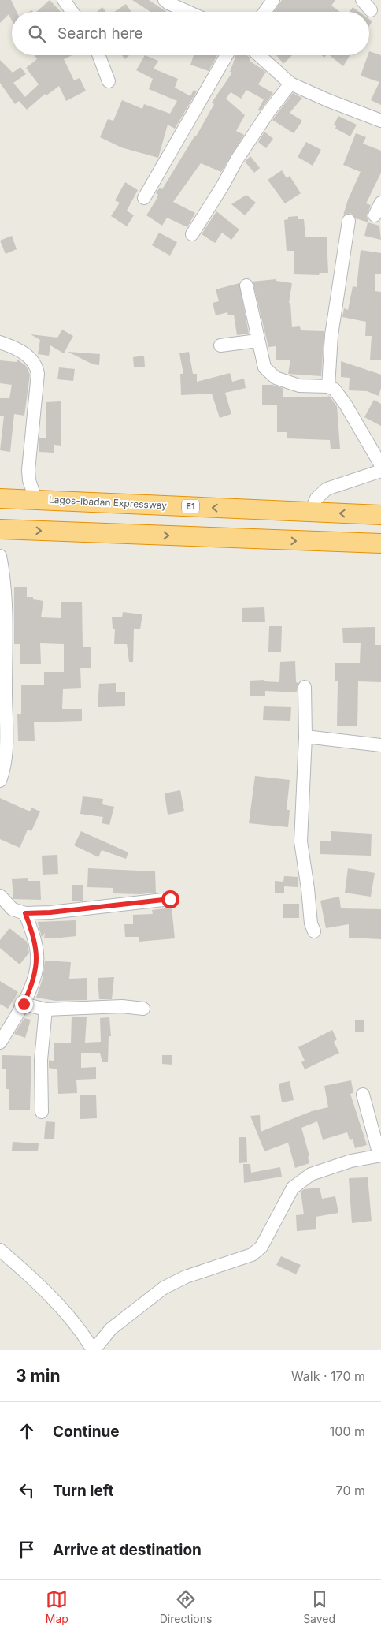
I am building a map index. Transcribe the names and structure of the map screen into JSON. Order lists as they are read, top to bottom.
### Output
{
  "streets": {
    "highway": ["Lagos-Ibadan Expressway", "E1"]
  },
  "page": {
    "search": "Search here",
    "heading": ["3 min", "Walk · 170 m"],
    "list": [
      ["Continue", "100 m"],
      ["Turn left", "70 m"],
      "Arrive at destination"
    ],
    "nav": ["Map", "Directions", "Saved"]
  }
}
